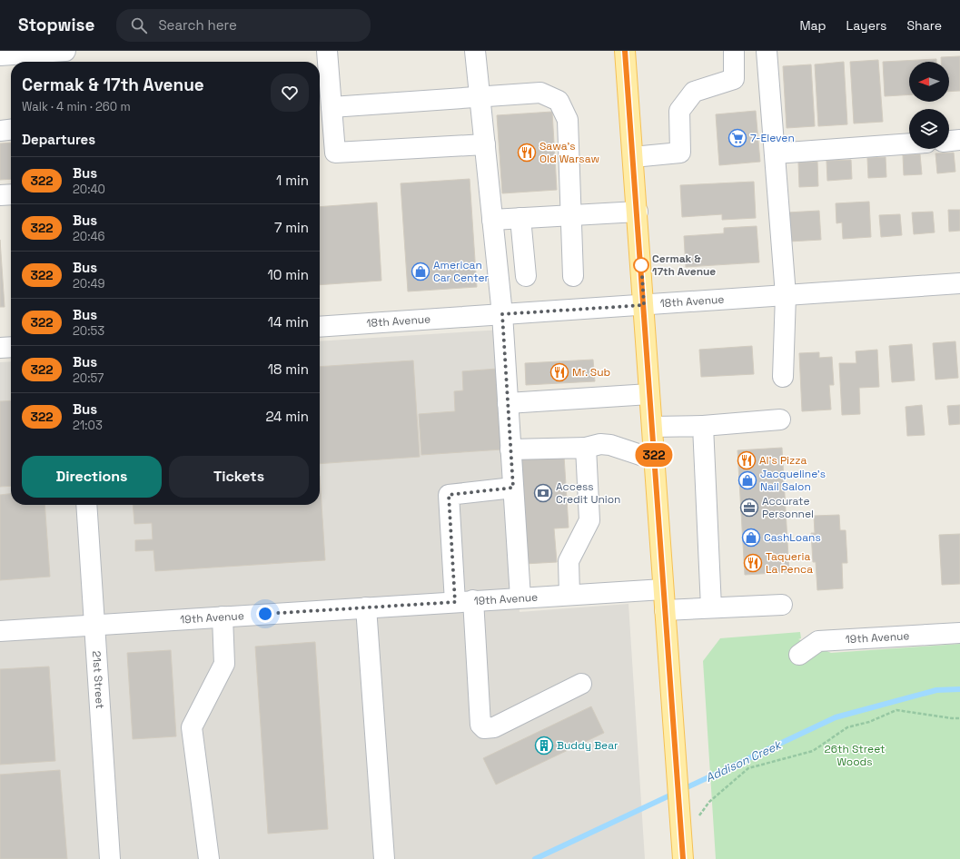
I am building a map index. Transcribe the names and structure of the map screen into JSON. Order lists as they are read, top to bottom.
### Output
{
  "streets": {
    "street": ["18th Avenue", "19th Avenue", "21st Street"]
  },
  "crossings": [
    ["19th Avenue", "21st Street"]
  ],
  "water": ["Addison Creek"],
  "parks": ["26th Street Woods"],
  "places": {
    "supermarket": ["7-Eleven"],
    "restaurant": [
      "Sawa's Old Warsaw",
      "Mr. Sub",
      "Al's Pizza",
      "Taqueria La Penca"
    ],
    "other": ["Cermak & 17th Avenue"],
    "shop": ["American Car Center", "Jacqueline's Nail Salon", "CashLoans"],
    "bank": ["Access Credit Union"],
    "office": ["Accurate Personnel"],
    "building": ["Buddy Bear"]
  },
  "lines": ["bus line 322"],
  "north": "left",
  "page": {
    "header": "Stopwise",
    "search": "Search here",
    "nav": ["Map", "Layers", "Share"],
    "on_map": "322",
    "heading": [
      ["Cermak & 17th Avenue", "Walk · 4 min · 260 m"],
      "Departures"
    ],
    "list": [
      {
        "mark": "322",
        "name": "Bus",
        "note": "20:40",
        "value": "1 min"
      },
      {
        "mark": "322",
        "name": "Bus",
        "note": "20:46",
        "value": "7 min"
      },
      {
        "mark": "322",
        "name": "Bus",
        "note": "20:49",
        "value": "10 min"
      },
      {
        "mark": "322",
        "name": "Bus",
        "note": "20:53",
        "value": "14 min"
      },
      {
        "mark": "322",
        "name": "Bus",
        "note": "20:57",
        "value": "18 min"
      },
      {
        "mark": "322",
        "name": "Bus",
        "note": "21:03",
        "value": "24 min"
      }
    ],
    "buttons": ["Directions", "Tickets"]
  }
}
